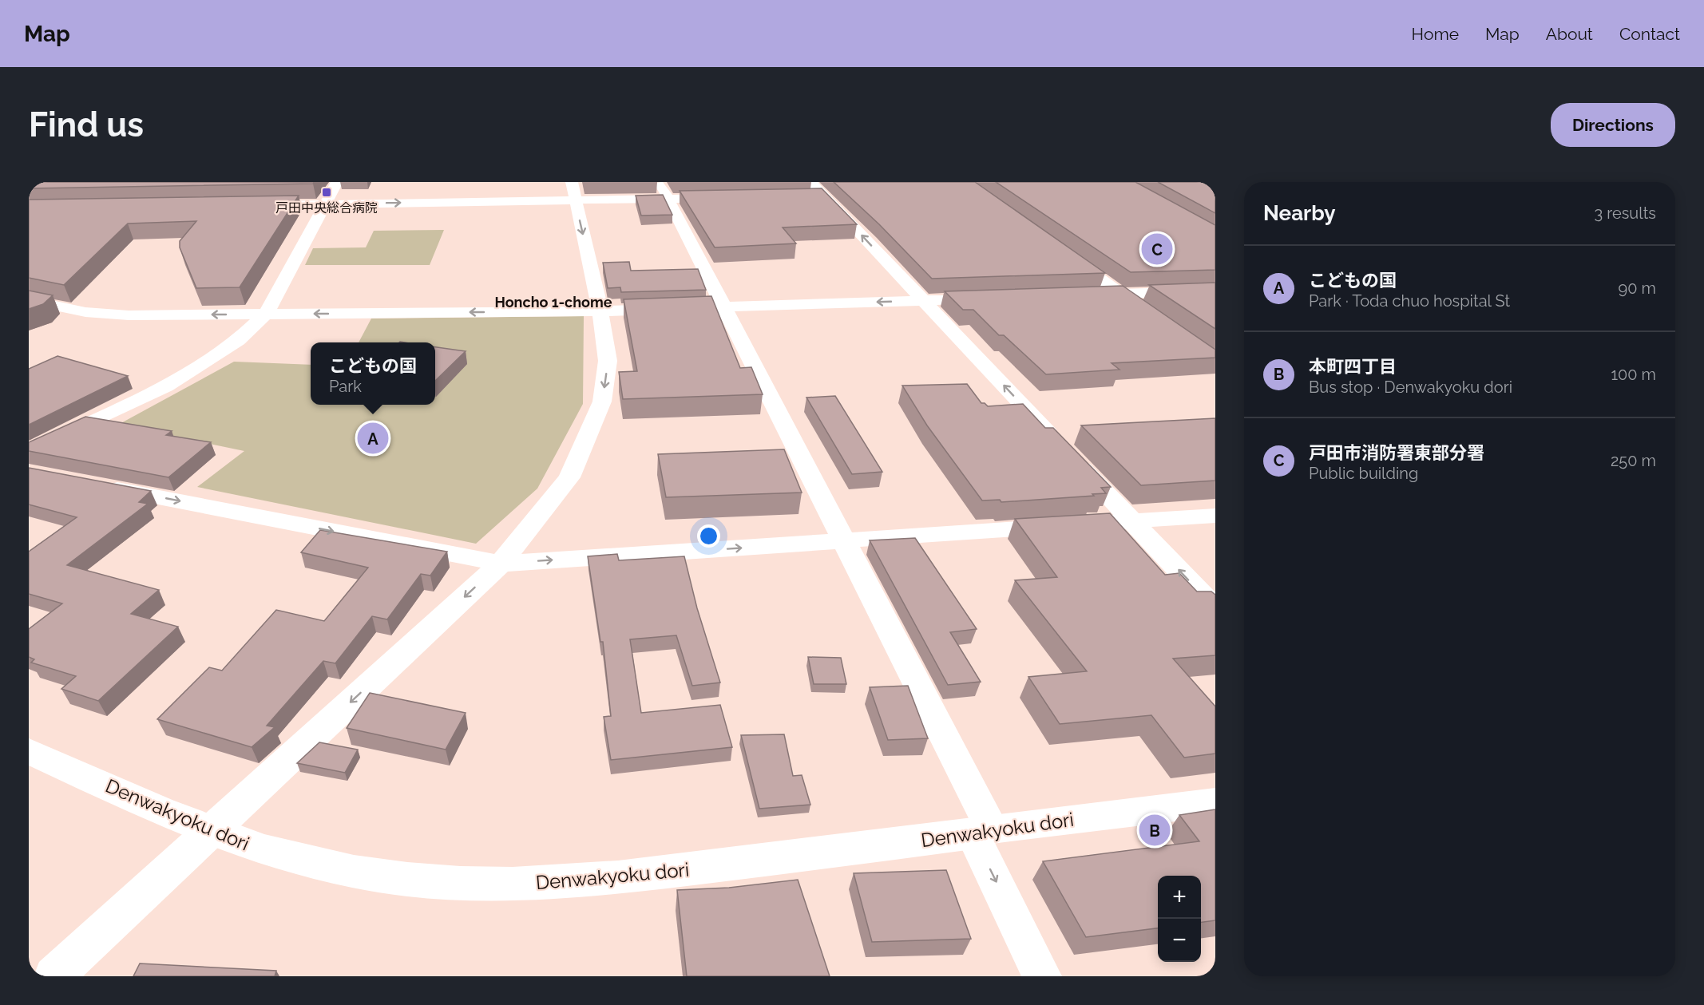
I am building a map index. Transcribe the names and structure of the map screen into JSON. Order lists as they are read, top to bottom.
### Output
{
  "streets": {
    "main road": ["Denwakyoku dori"]
  },
  "districts": ["Honcho 1-chome"],
  "places": {
    "transit": ["戸田中央総合病院"]
  },
  "page": {
    "header": "Map",
    "nav": [
      "Home",
      "Map",
      "About",
      "Contact"
    ],
    "buttons": "Directions",
    "title": "Find us",
    "heading": ["Nearby", "3 results"],
    "pins": ["C", "A", "B"],
    "list": [
      {
        "mark": "A",
        "name": "こどもの国",
        "note": "Park · Toda chuo hospital St",
        "value": "90 m"
      },
      {
        "mark": "B",
        "name": "本町四丁目",
        "note": "Bus stop · Denwakyoku dori",
        "value": "100 m"
      },
      {
        "mark": "C",
        "name": "戸田市消防署東部分署",
        "note": "Public building",
        "value": "250 m"
      }
    ],
    "popup": ["こどもの国", "Park"],
    "map_buttons": ["+", "−"]
  }
}
